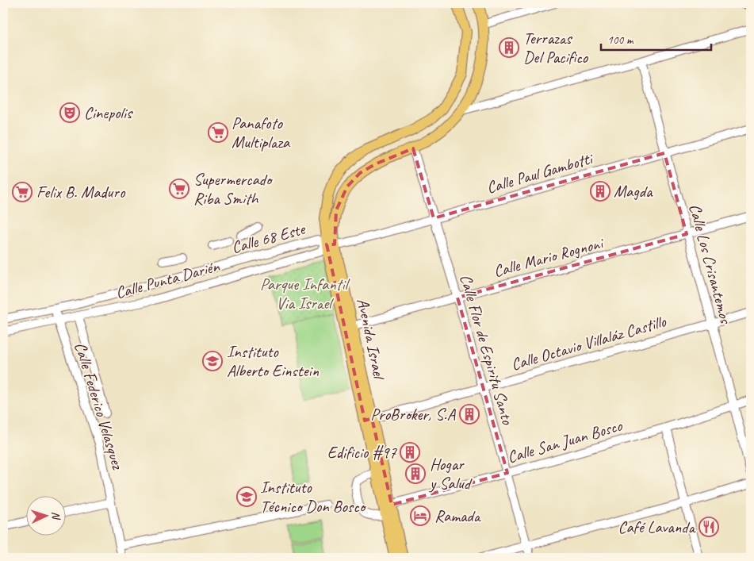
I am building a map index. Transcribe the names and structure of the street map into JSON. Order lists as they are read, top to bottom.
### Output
{
  "streets": {
    "main road": ["Avenida Israel"],
    "street": [
      "Calle Paul Gambotti",
      "Calle 68 Este",
      "Calle Mario Rognoni",
      "Calle Los Crisantemos",
      "Calle Punta Darién",
      "Calle Octavio Villaláz Castillo",
      "Calle Flor de Espiritu Santo",
      "Calle Federico Velasquez",
      "Calle San Juan Bosco"
    ]
  },
  "crossings": [
    ["Calle Paul Gambotti", "Calle 68 Este"],
    ["Calle Paul Gambotti", "Calle Los Crisantemos"],
    ["Calle Paul Gambotti", "Calle Punta Darién"],
    ["Calle Paul Gambotti", "Avenida Israel"],
    ["Calle Paul Gambotti", "Calle Flor de Espiritu Santo"],
    ["Calle 68 Este", "Calle Punta Darién"],
    ["Calle 68 Este", "Avenida Israel"],
    ["Calle 68 Este", "Calle Federico Velasquez"],
    ["Calle Mario Rognoni", "Calle Los Crisantemos"],
    ["Calle Mario Rognoni", "Avenida Israel"],
    ["Calle Mario Rognoni", "Calle Flor de Espiritu Santo"],
    ["Calle Los Crisantemos", "Calle Octavio Villaláz Castillo"],
    ["Calle Los Crisantemos", "Calle San Juan Bosco"],
    ["Calle Punta Darién", "Avenida Israel"],
    ["Calle Punta Darién", "Calle Federico Velasquez"],
    ["Avenida Israel", "Calle Octavio Villaláz Castillo"],
    ["Avenida Israel", "Calle Flor de Espiritu Santo"],
    ["Avenida Israel", "Calle San Juan Bosco"],
    ["Calle Octavio Villaláz Castillo", "Calle Flor de Espiritu Santo"],
    ["Calle Flor de Espiritu Santo", "Calle San Juan Bosco"]
  ],
  "parks": ["Parque Infantil Via Israel"],
  "places": {
    "building": [
      "Terrazas Del Pacifico",
      "Magda",
      "ProBroker, S.A",
      "Edificio #97",
      "Hogar y Salud"
    ],
    "theatre": ["Cinepolis"],
    "supermarket": ["Panafoto Multiplaza", "Supermercado Riba Smith", "Felix B. Maduro"],
    "school or university": ["Instituto Alberto Einstein", "Instituto Técnico Don Bosco"],
    "hotel": ["Ramada"],
    "restaurant": ["Café Lavanda"]
  },
  "scale_bar": "100 m",
  "north": "right"
}
